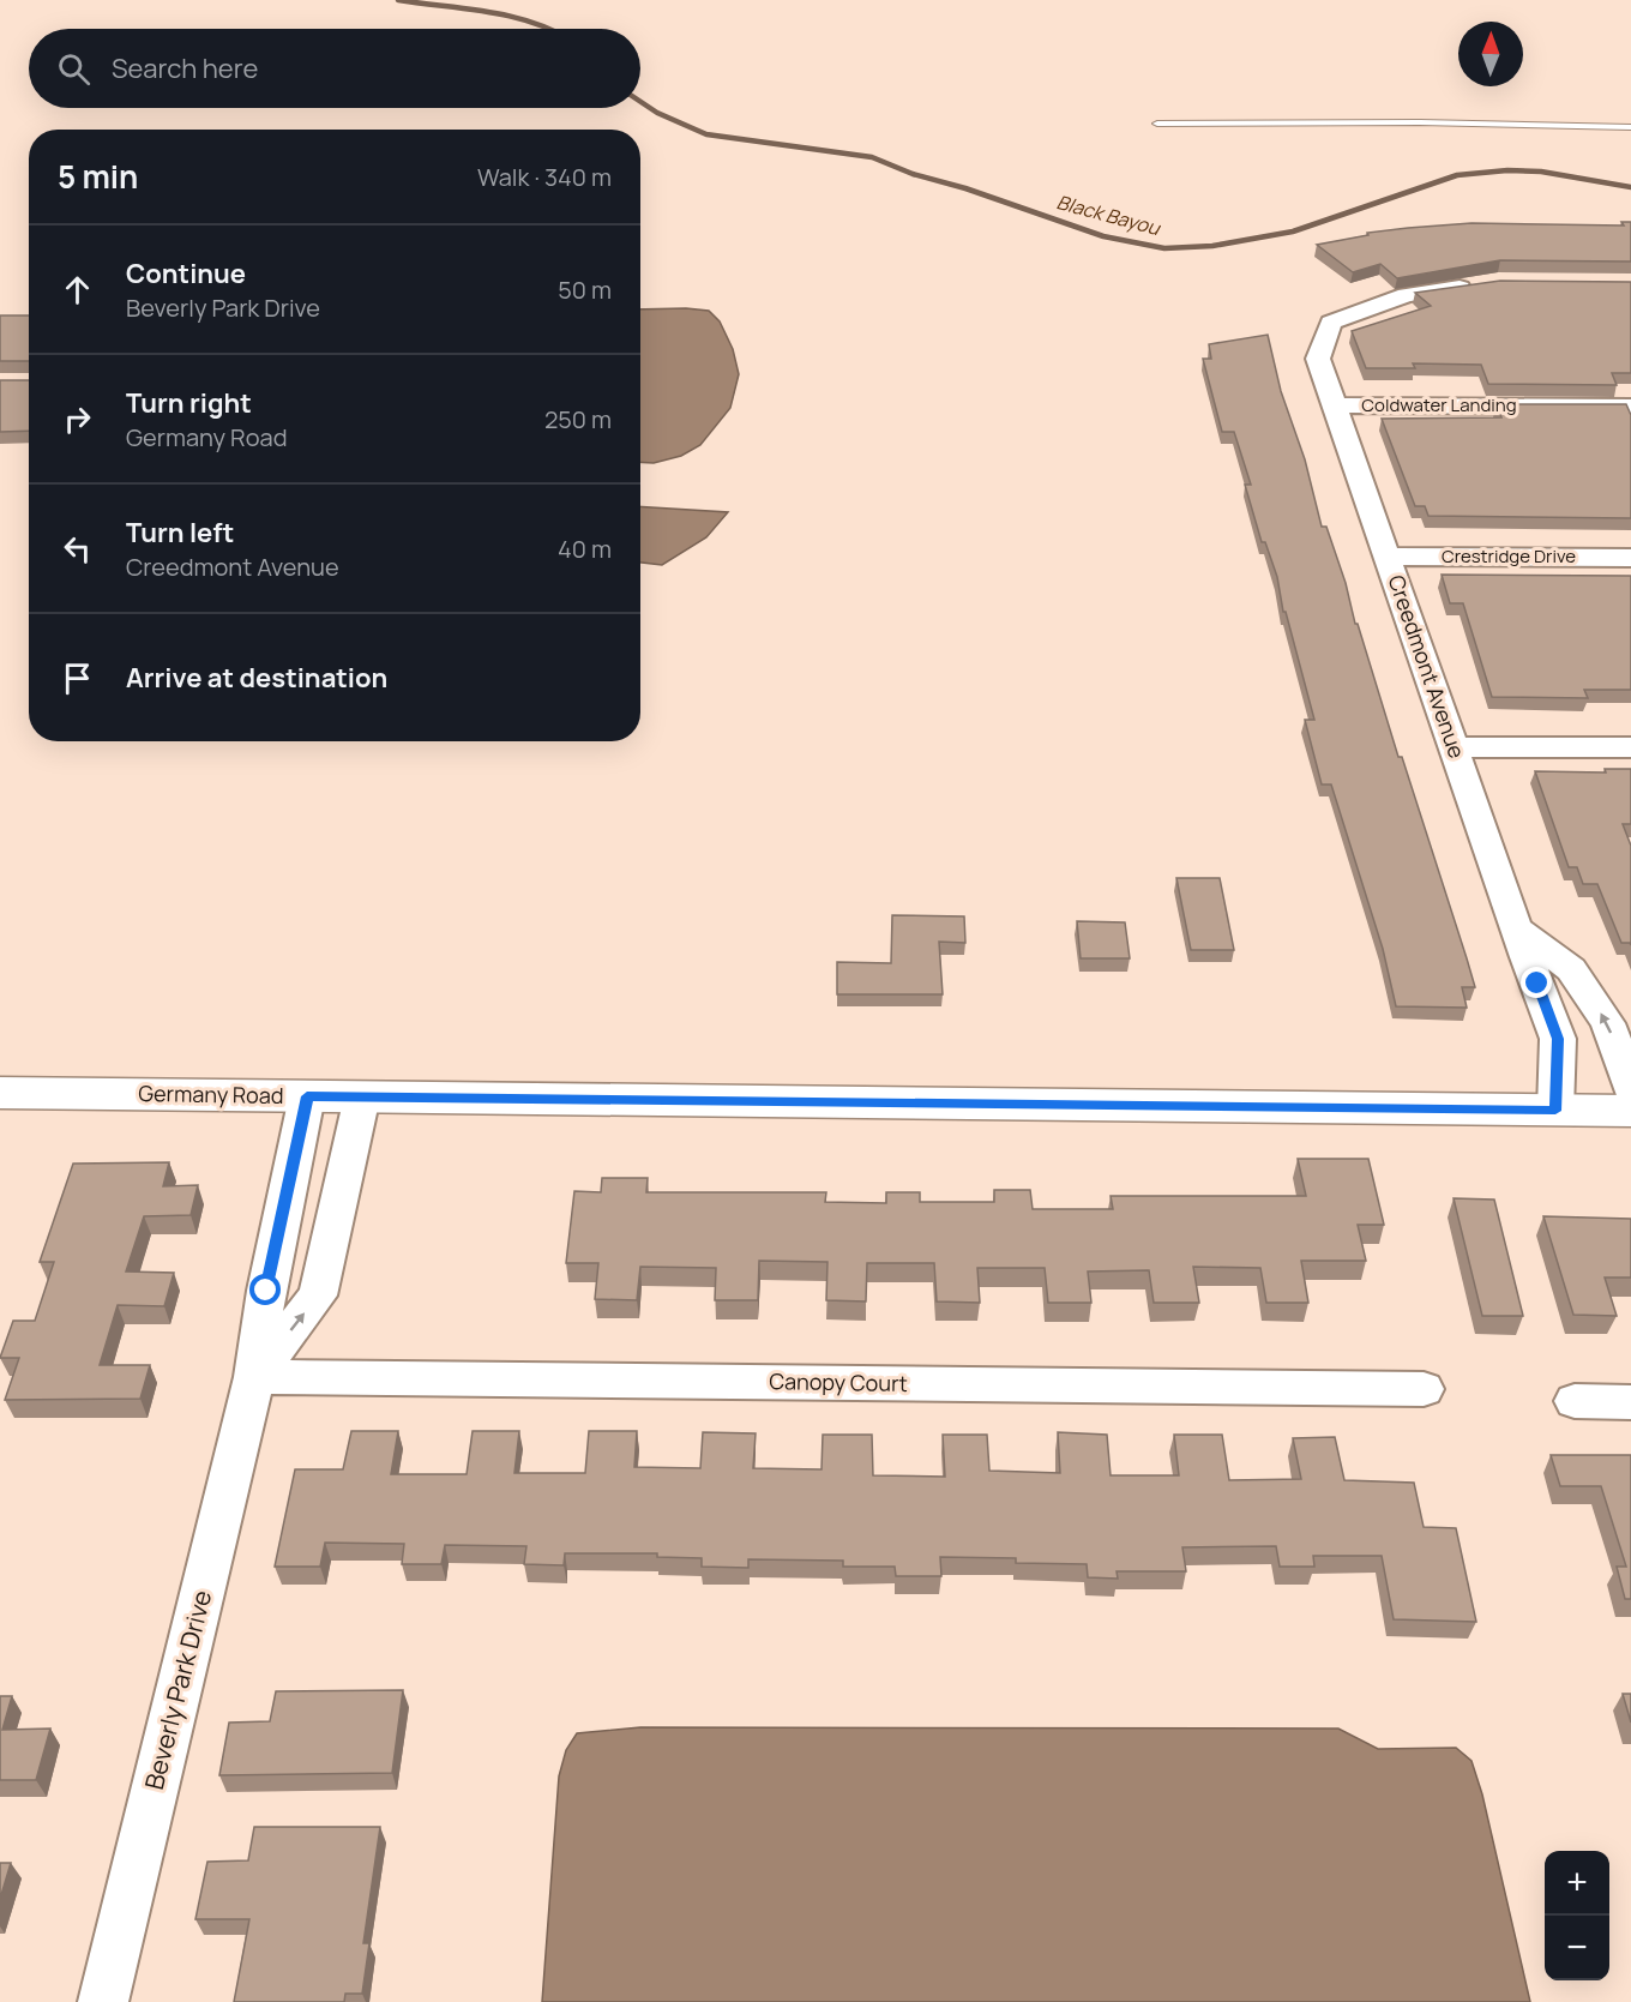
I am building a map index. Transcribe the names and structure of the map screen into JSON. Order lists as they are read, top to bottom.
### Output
{
  "streets": {
    "main road": ["Germany Road"],
    "street": [
      "Coldwater Landing",
      "Crestridge Drive",
      "Creedmont Avenue",
      "Canopy Court",
      "Beverly Park Drive"
    ]
  },
  "crossings": [
    ["Coldwater Landing", "Creedmont Avenue"],
    ["Crestridge Drive", "Creedmont Avenue"],
    ["Creedmont Avenue", "Germany Road"],
    ["Germany Road", "Beverly Park Drive"],
    ["Canopy Court", "Beverly Park Drive"]
  ],
  "water": ["Black Bayou"],
  "north": "top",
  "page": {
    "search": "Search here",
    "heading": ["5 min", "Walk · 340 m"],
    "list": [
      ["Continue", "Beverly Park Drive", "50 m"],
      ["Turn right", "Germany Road", "250 m"],
      ["Turn left", "Creedmont Avenue", "40 m"],
      "Arrive at destination"
    ],
    "map_buttons": ["+", "−"]
  }
}
